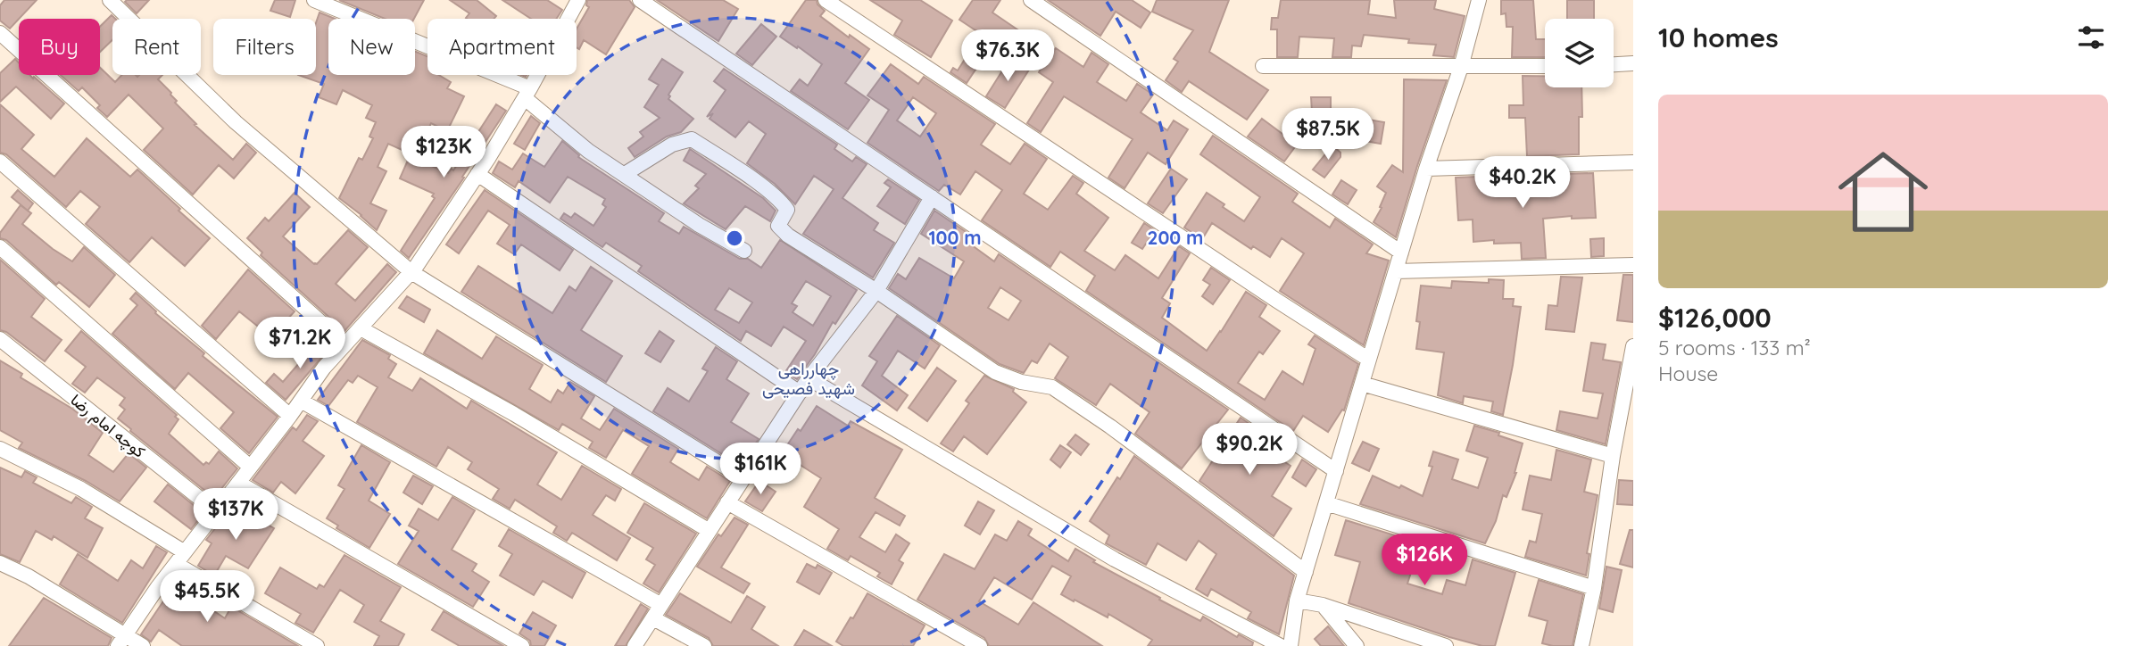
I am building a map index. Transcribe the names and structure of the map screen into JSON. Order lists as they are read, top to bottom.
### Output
{
  "streets": {
    "street": ["کوچه امام رضا"]
  },
  "districts": ["چهارراهی شهید فصیحی"],
  "page": {
    "heading": "10 homes",
    "chip": [
      "Buy",
      "Rent",
      "Filters",
      "New",
      "Apartment"
    ],
    "price": [
      "$76.3K",
      "$87.5K",
      "$123K",
      "$40.2K",
      "$71.2K",
      "$90.2K",
      "$161K",
      "$137K",
      "$126K",
      "$45.5K"
    ],
    "list": [
      {
        "name": "$126,000",
        "note": "5 rooms · 133 m² · House"
      }
    ]
  },
  "rings": ["100 m", "200 m"]
}
